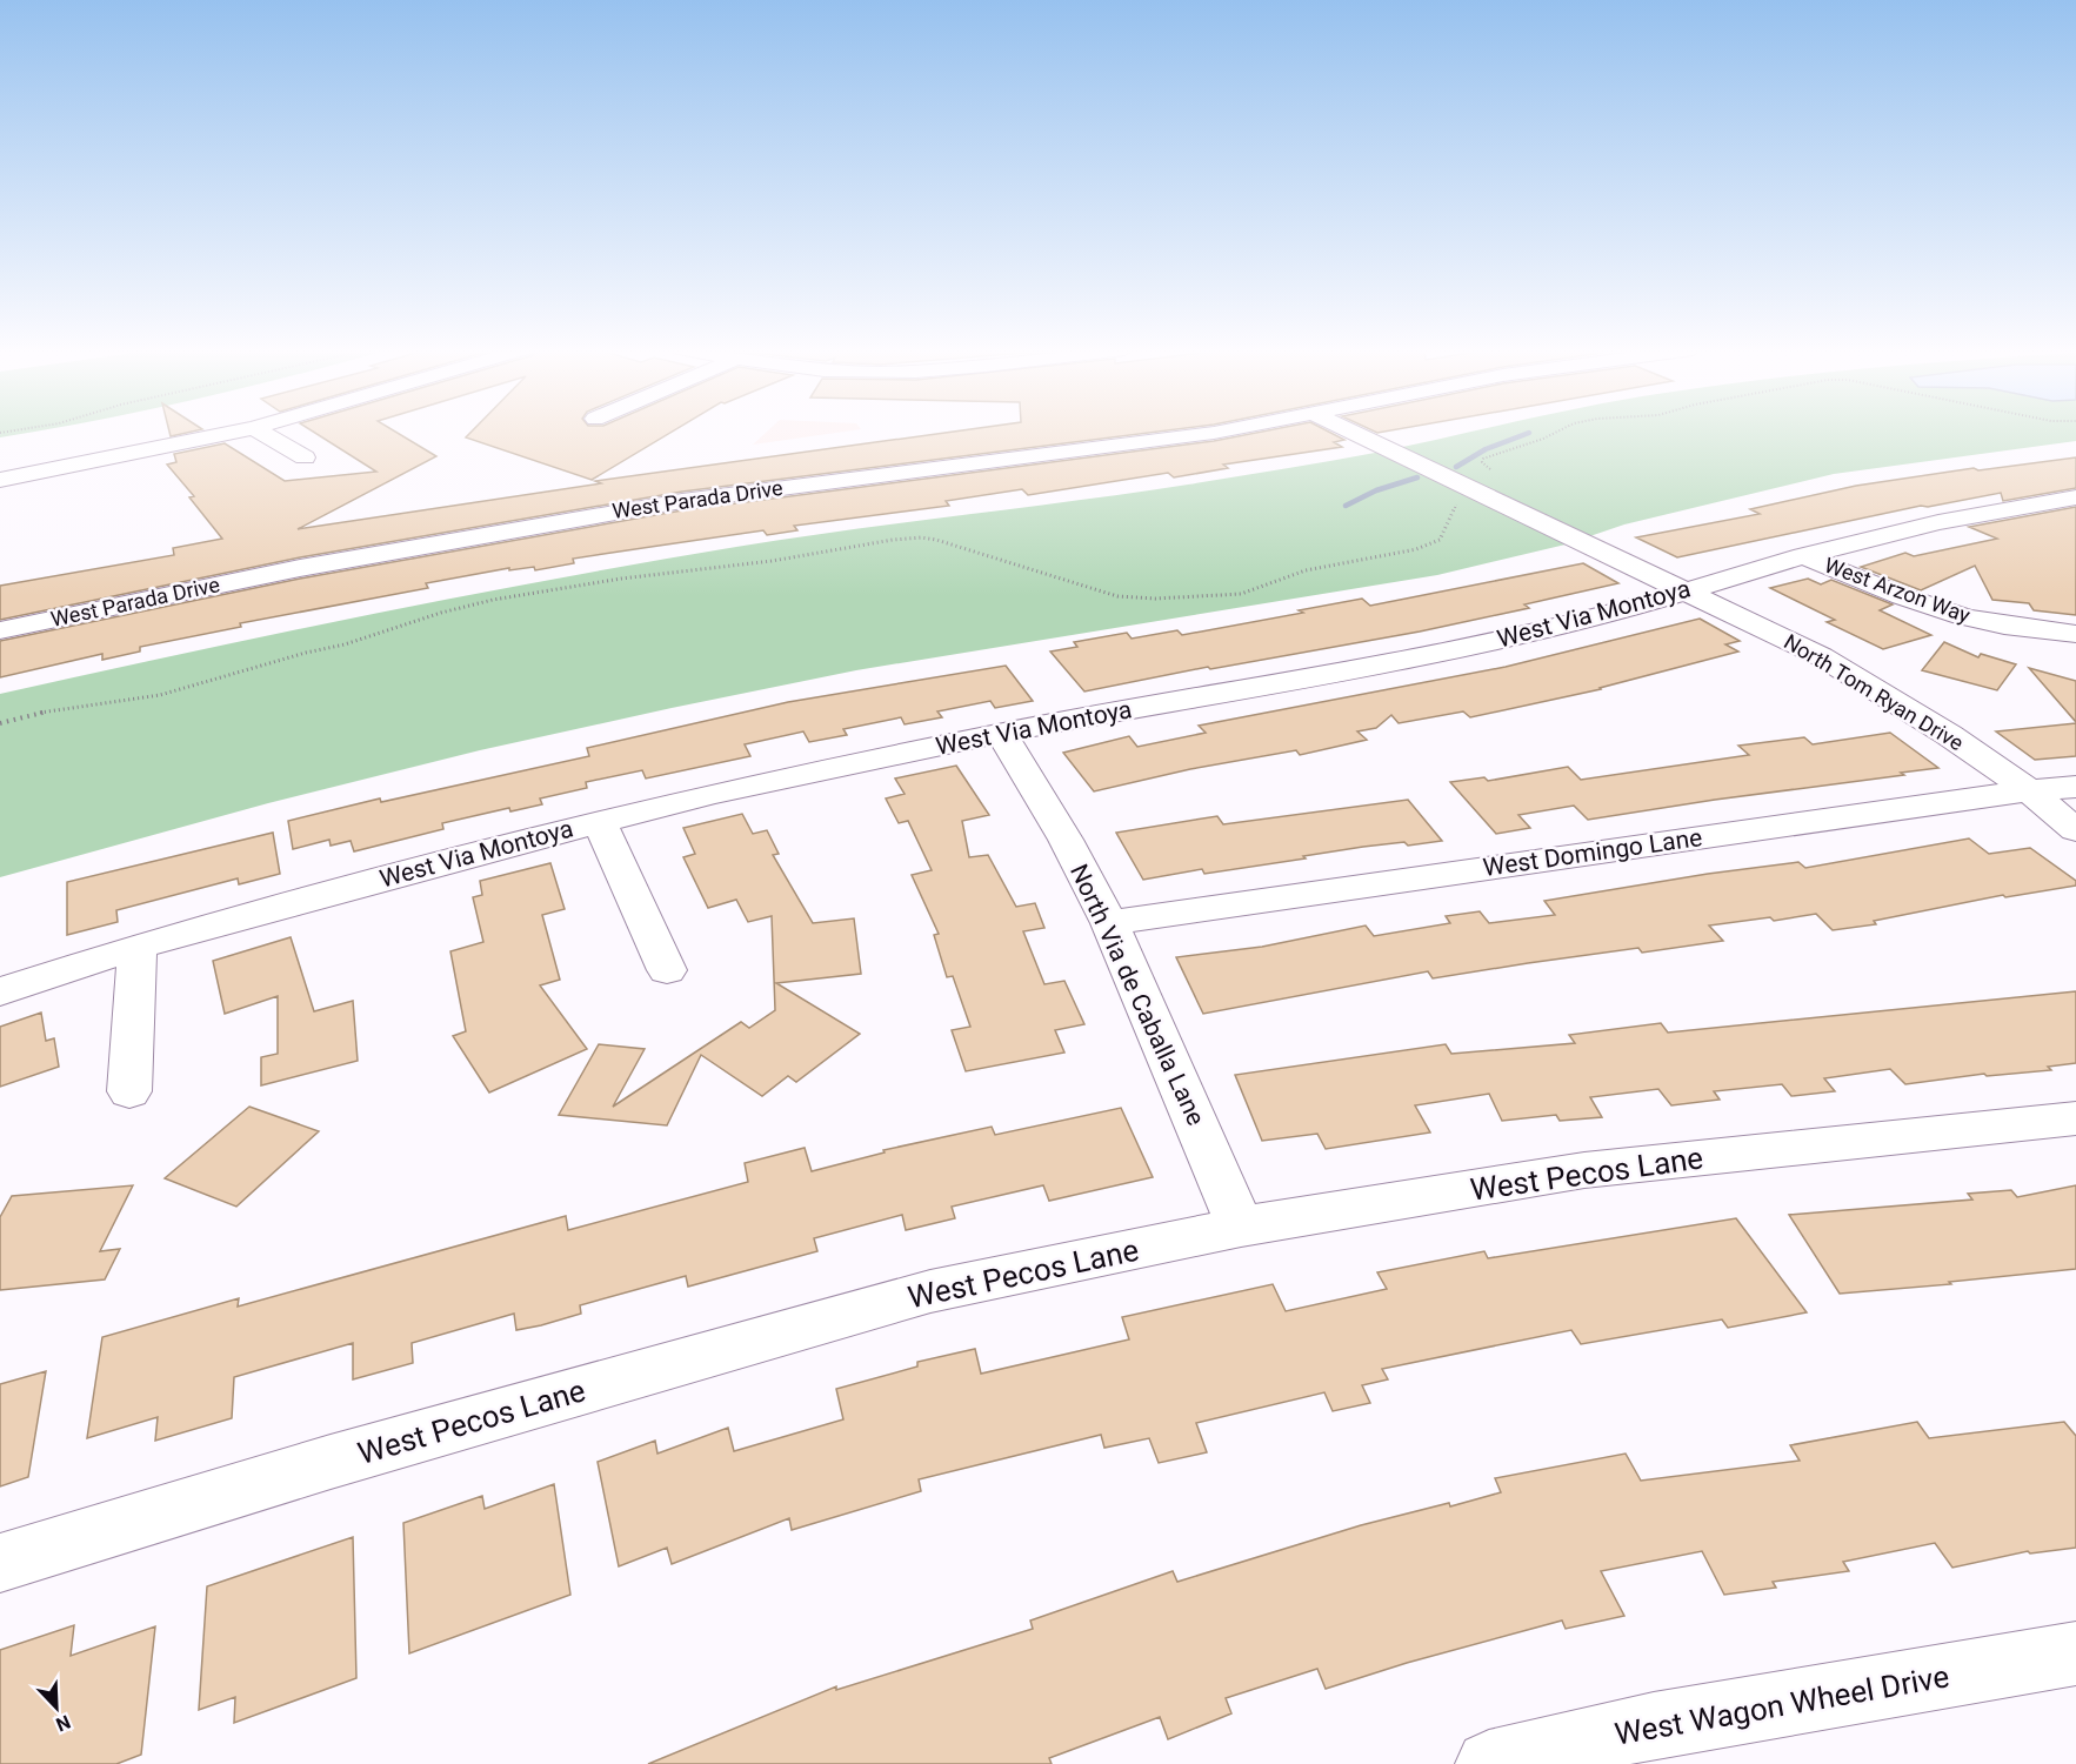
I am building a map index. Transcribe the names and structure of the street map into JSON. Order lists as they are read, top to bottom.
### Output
{
  "streets": {
    "street": [
      "West Parada Drive",
      "West Arzon Way",
      "West Via Montoya",
      "North Tom Ryan Drive",
      "West Domingo Lane",
      "North Via de Caballa Lane",
      "West Pecos Lane",
      "West Wagon Wheel Drive"
    ]
  },
  "crossings": [
    ["West Arzon Way", "West Via Montoya"],
    ["West Via Montoya", "North Tom Ryan Drive"],
    ["West Via Montoya", "North Via de Caballa Lane"],
    ["North Tom Ryan Drive", "West Domingo Lane"],
    ["West Domingo Lane", "North Via de Caballa Lane"],
    ["North Via de Caballa Lane", "West Pecos Lane"]
  ],
  "north": "bottom right"
}
